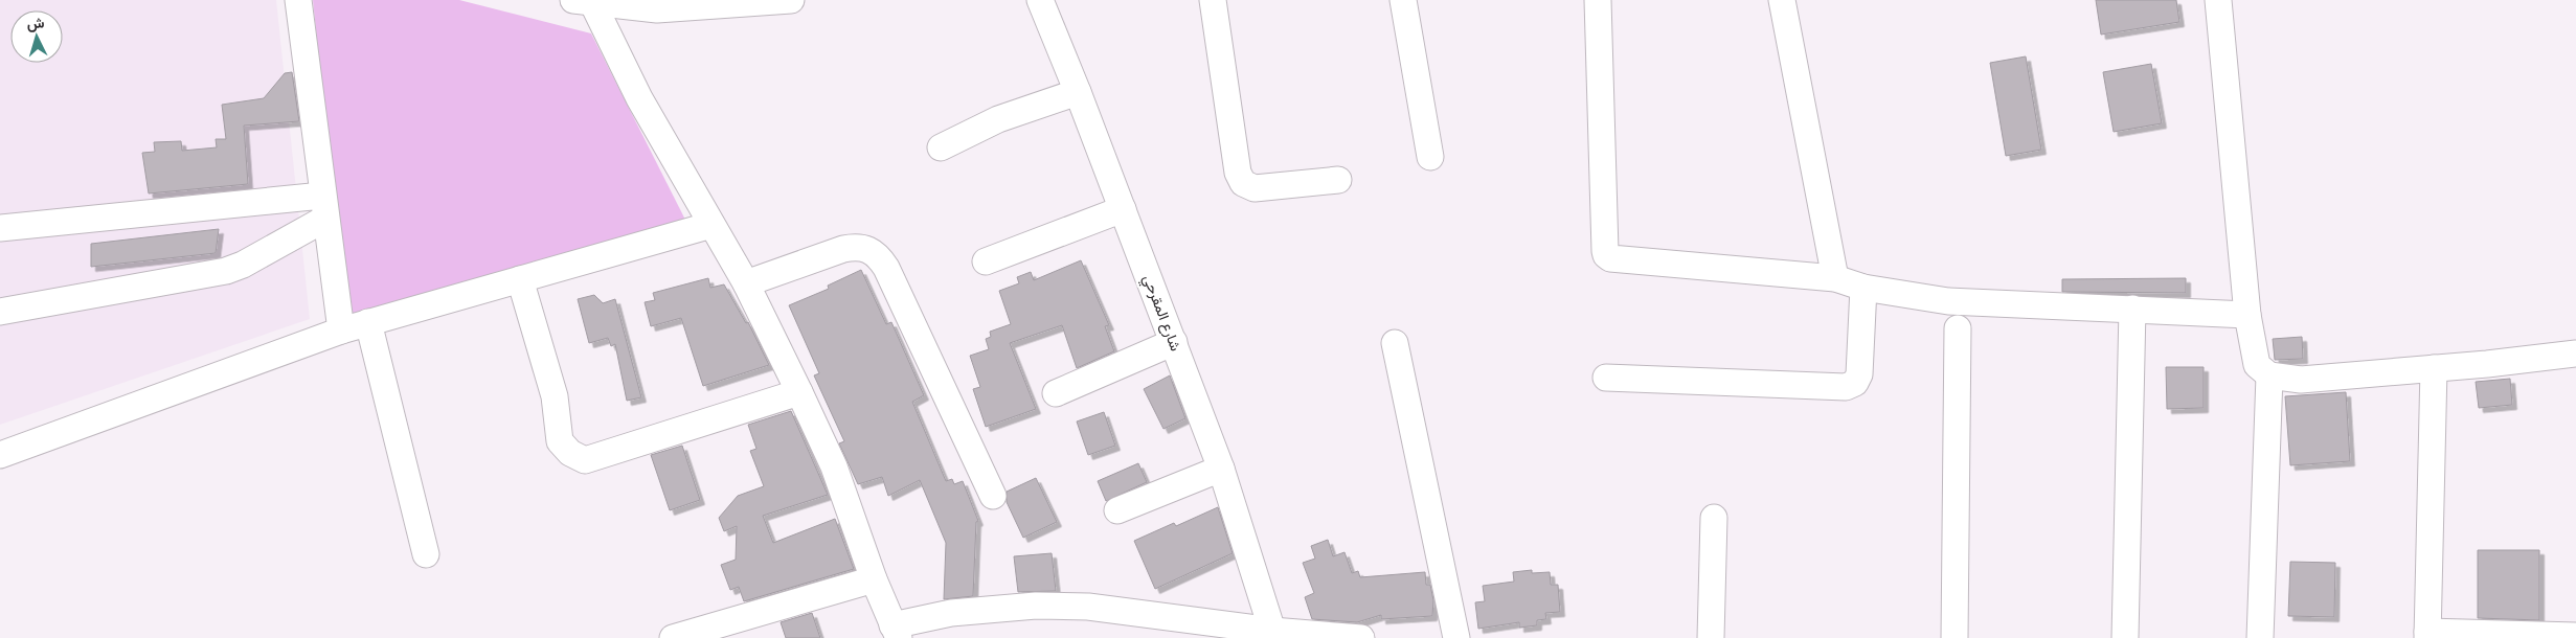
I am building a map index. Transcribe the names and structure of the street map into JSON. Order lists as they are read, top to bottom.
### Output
{
  "streets": {
    "street": ["شارع المقرحي"]
  },
  "north": "top"
}
